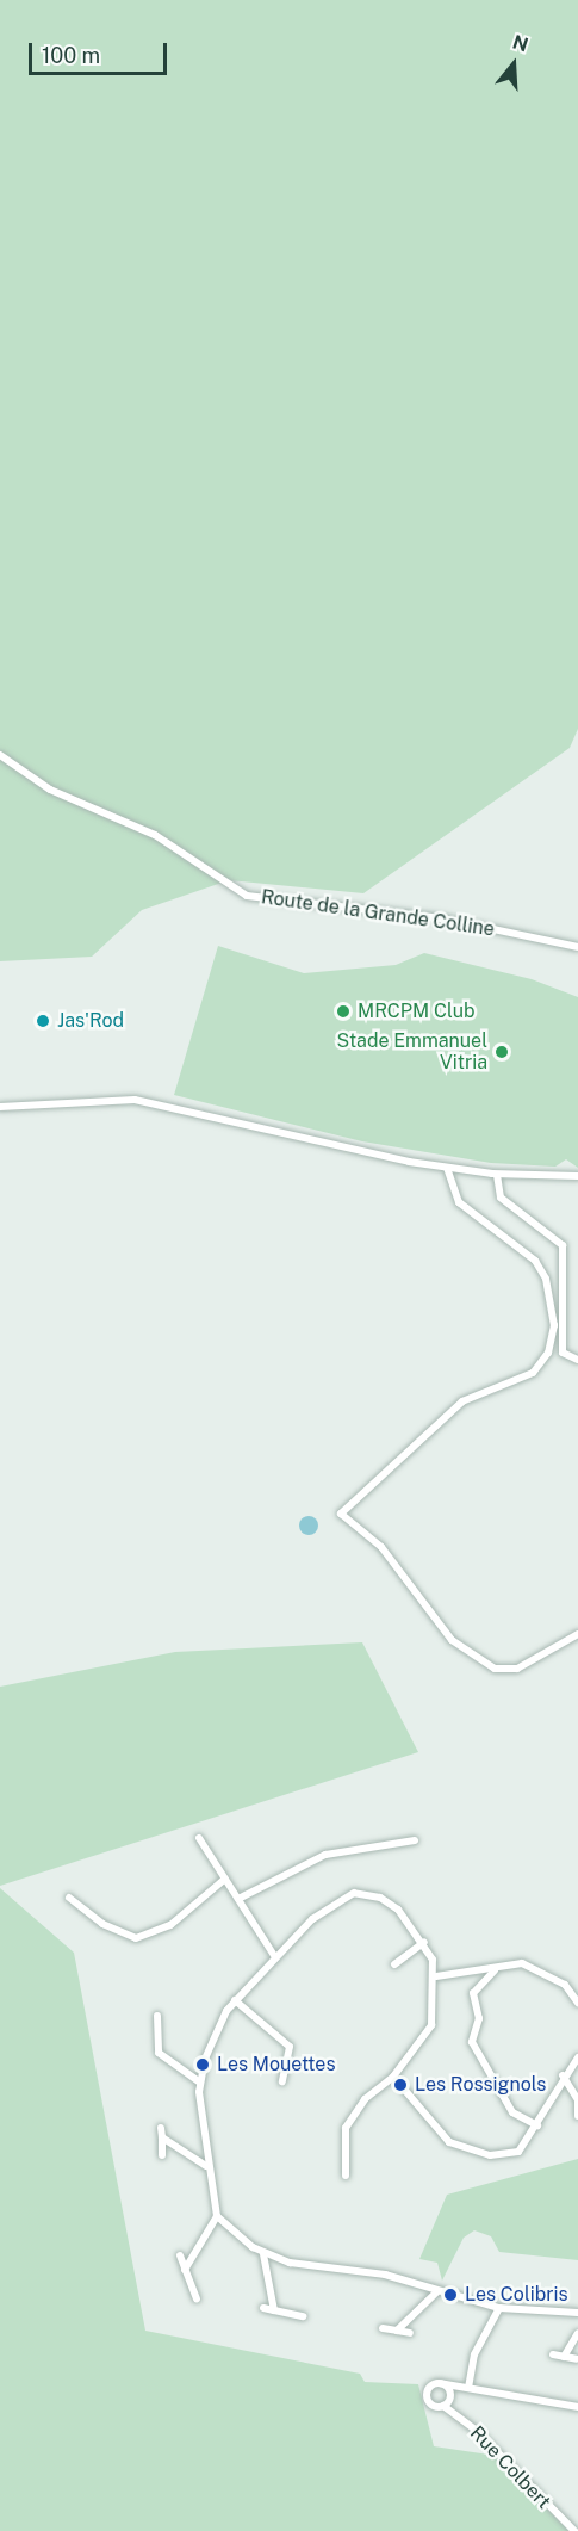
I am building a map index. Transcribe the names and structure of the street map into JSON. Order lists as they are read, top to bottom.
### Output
{
  "streets": {
    "street": ["Route de la Grande Colline", "Rue Colbert"]
  },
  "places": [
    "MRCPM Club",
    "Jas'Rod",
    "Stade Emmanuel Vitria",
    "Les Mouettes",
    "Les Rossignols",
    "Les Colibris"
  ],
  "scale_bar": "100 m",
  "north": "top"
}
